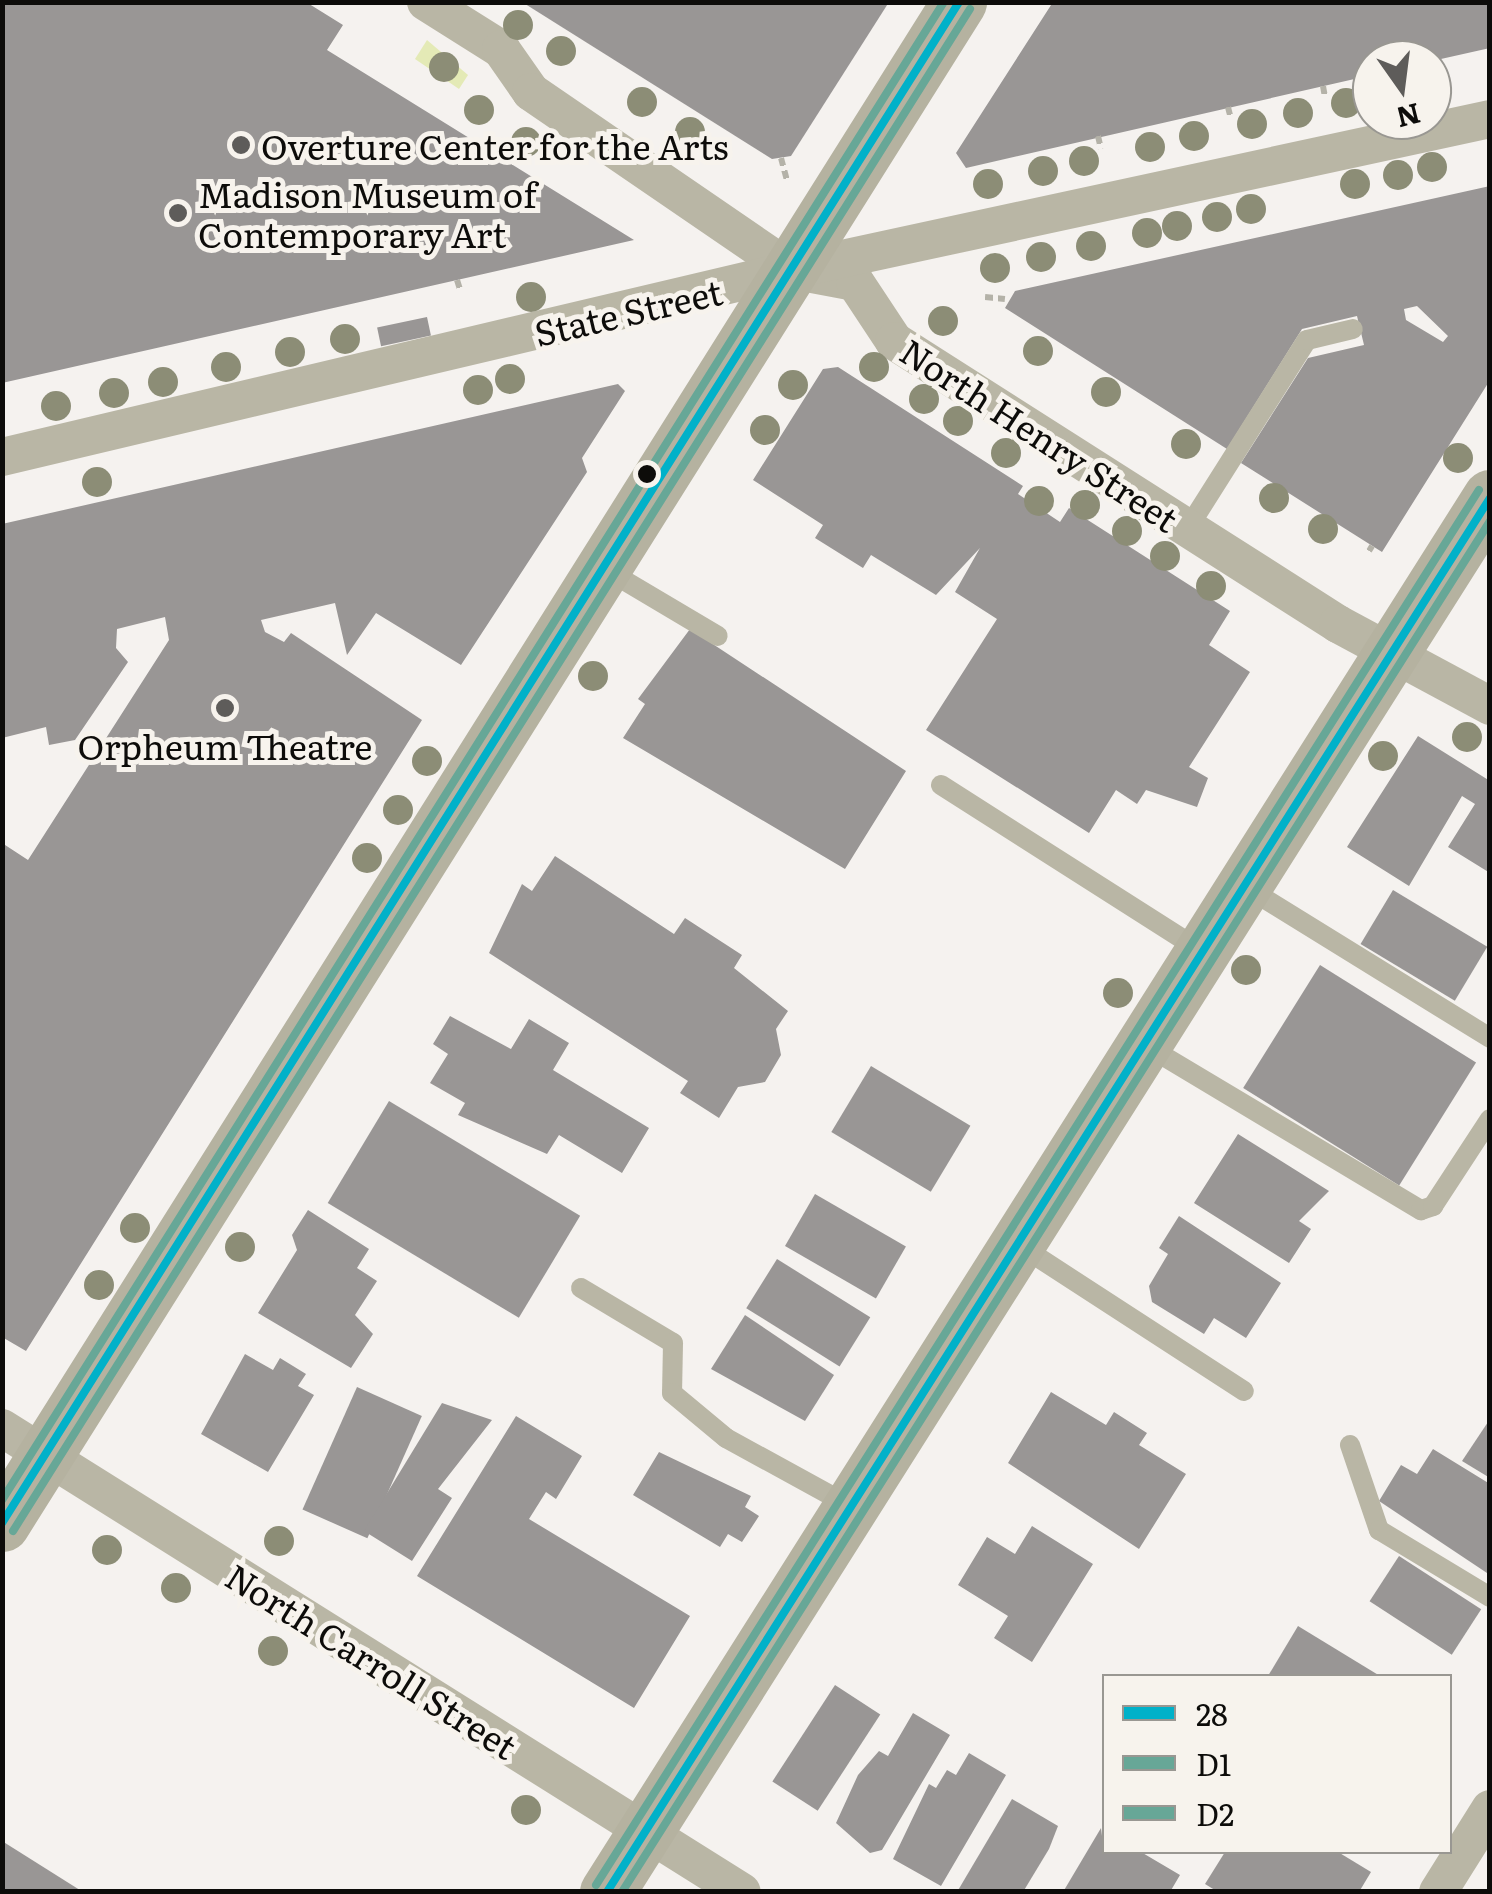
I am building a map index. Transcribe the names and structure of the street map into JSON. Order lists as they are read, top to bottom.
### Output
{
  "streets": {
    "street": ["State Street", "North Henry Street", "North Carroll Street"]
  },
  "crossings": [
    ["State Street", "North Henry Street"]
  ],
  "places": ["Overture Center for the Arts", "Madison Museum of Contemporary Art", "Orpheum Theatre"],
  "lines": ["transit line 28", "transit line D2", "transit line D1"],
  "legend": ["28", "D1", "D2"],
  "north": "bottom"
}
